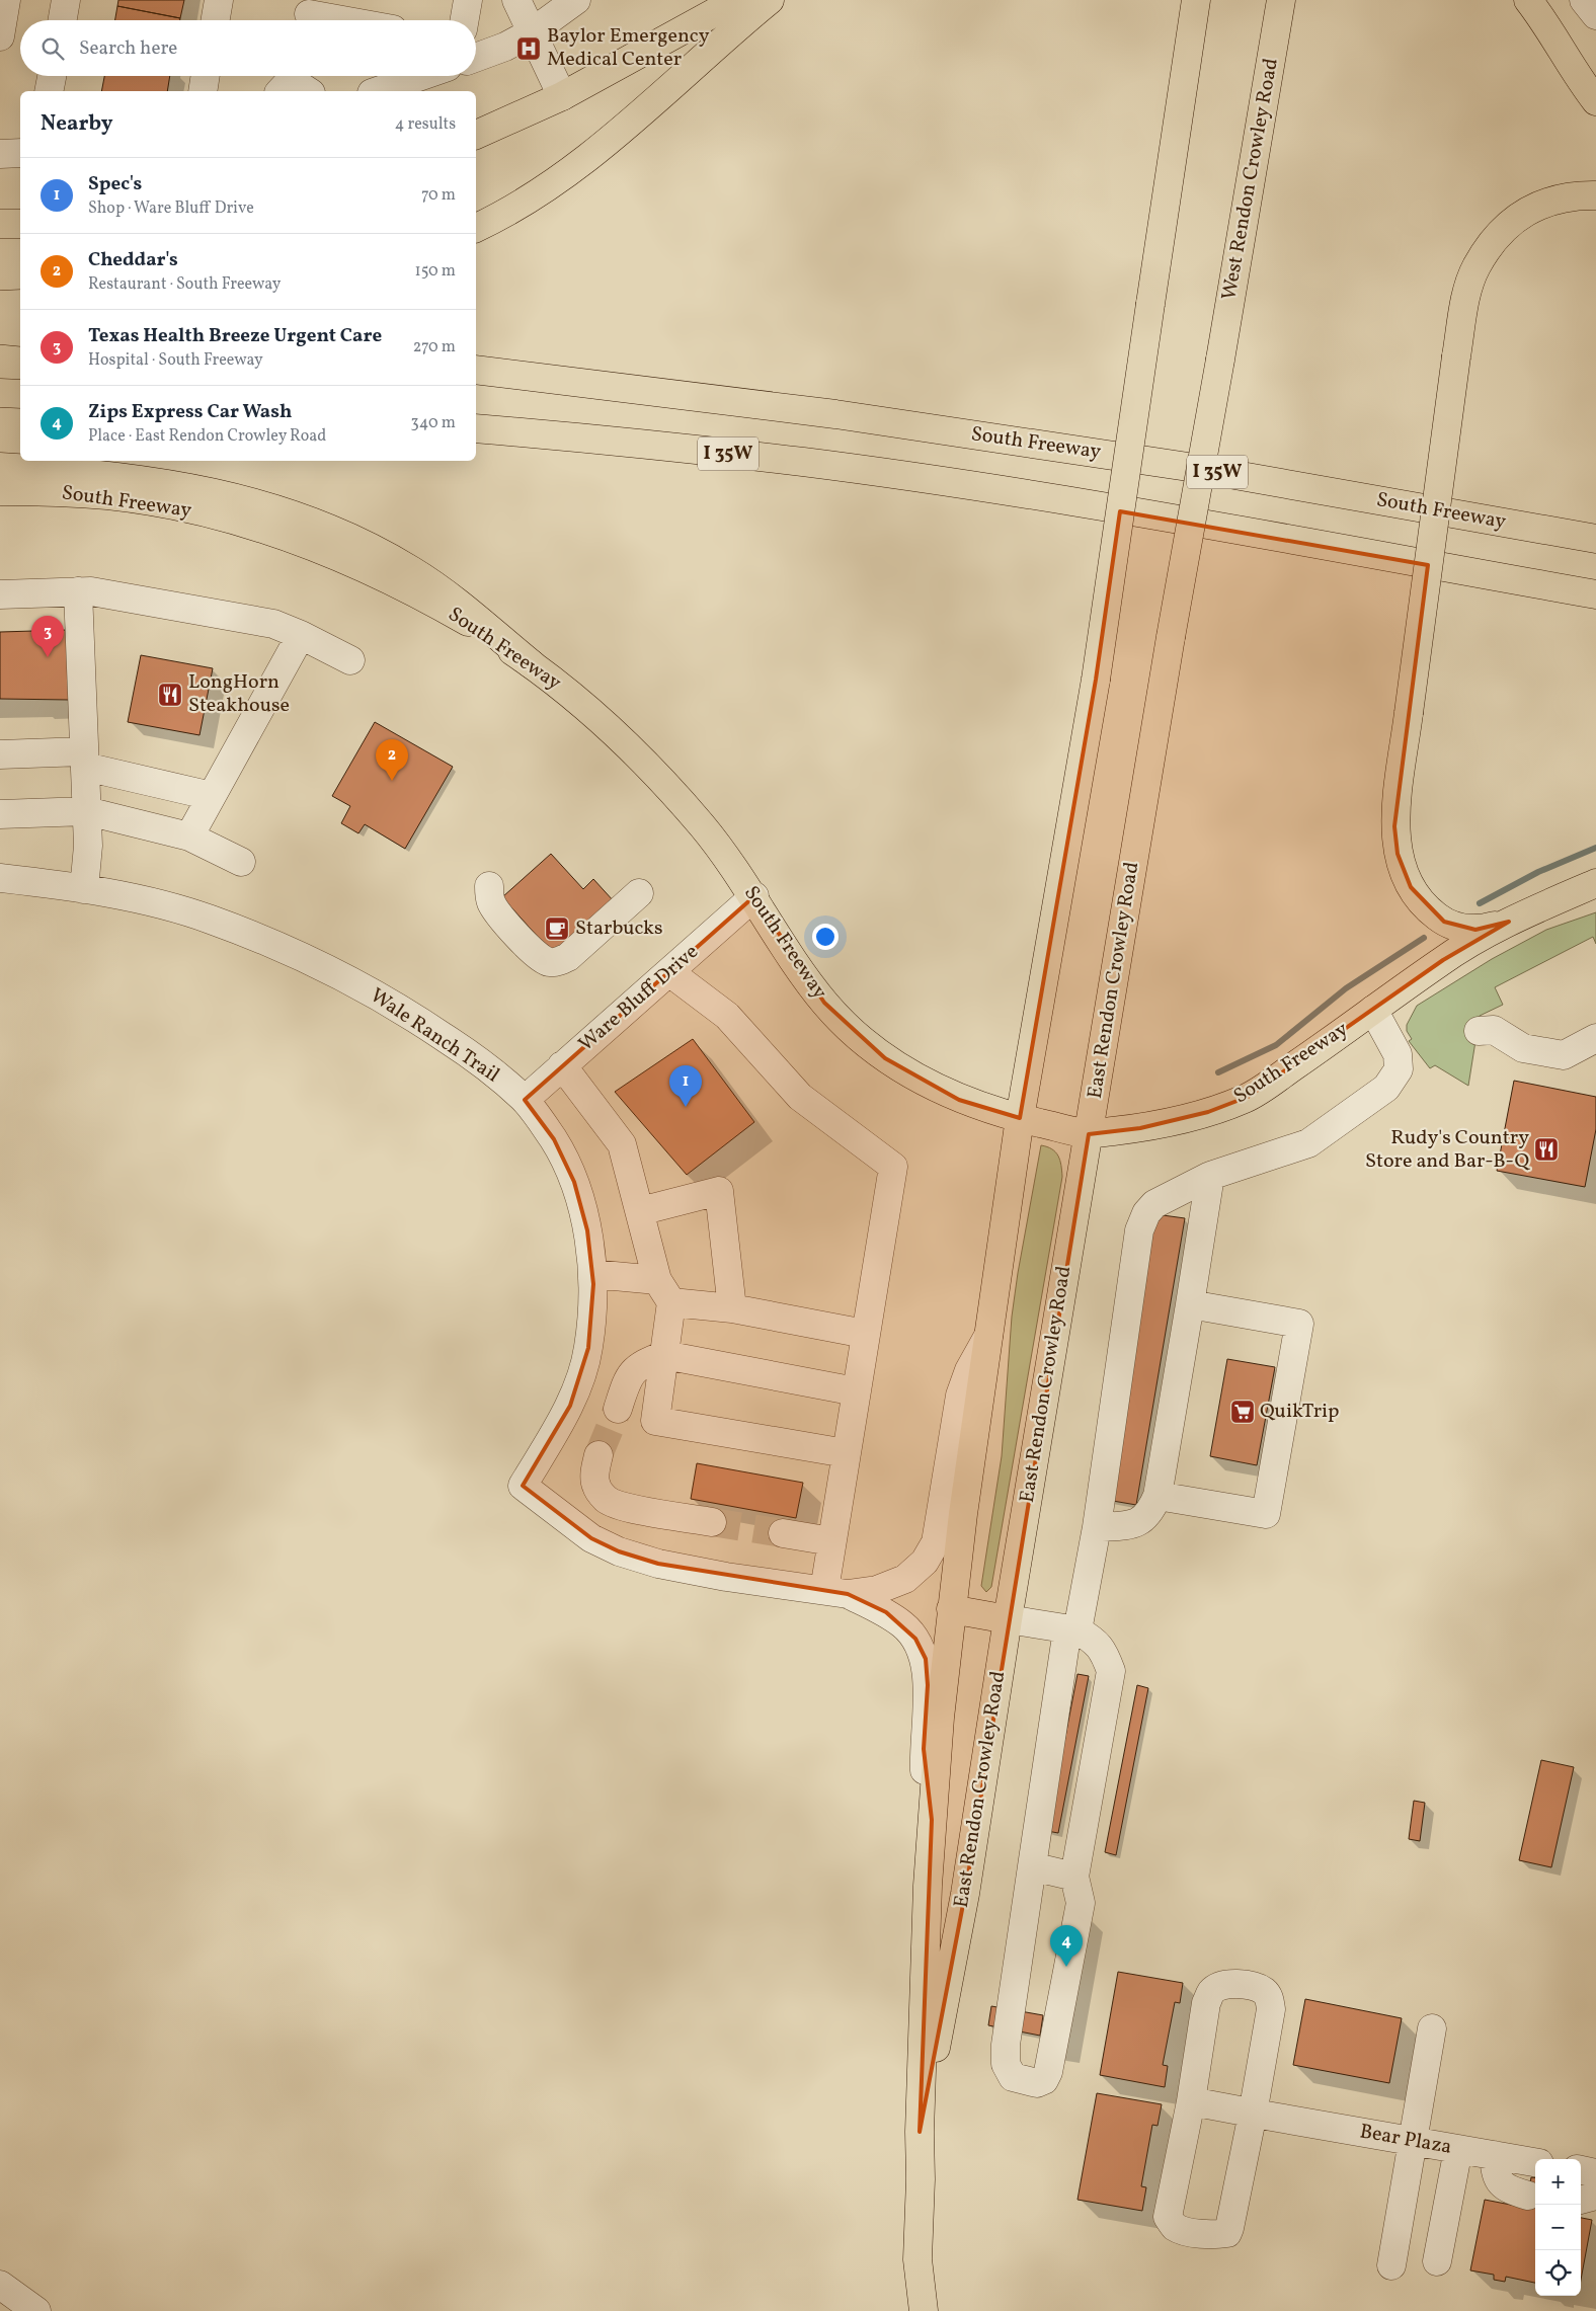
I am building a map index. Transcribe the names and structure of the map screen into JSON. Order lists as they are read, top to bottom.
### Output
{
  "streets": {
    "main road": [
      "West Rendon Crowley Road",
      "South Freeway",
      "I 35W",
      "East Rendon Crowley Road"
    ],
    "street": ["Ware Bluff Drive", "Wale Ranch Trail", "Bear Plaza"]
  },
  "crossings": [
    ["West Rendon Crowley Road", "East Rendon Crowley Road"],
    ["South Freeway", "East Rendon Crowley Road"],
    ["South Freeway", "Ware Bluff Drive"],
    ["Ware Bluff Drive", "Wale Ranch Trail"]
  ],
  "places": {
    "hospital": ["Baylor Emergency Medical Center"],
    "restaurant": ["LongHorn Steakhouse", "Rudy's Country Store and Bar-B-Q"],
    "cafe": ["Starbucks"],
    "supermarket": ["QuikTrip"]
  },
  "page": {
    "search": "Search here",
    "heading": ["Nearby", "4 results"],
    "list": [
      {
        "mark": "1",
        "name": "Spec's",
        "note": "Shop · Ware Bluff Drive",
        "value": "70 m"
      },
      {
        "mark": "2",
        "name": "Cheddar's",
        "note": "Restaurant · South Freeway",
        "value": "150 m"
      },
      {
        "mark": "3",
        "name": "Texas Health Breeze Urgent Care",
        "note": "Hospital · South Freeway",
        "value": "270 m"
      },
      {
        "mark": "4",
        "name": "Zips Express Car Wash",
        "note": "Place · East Rendon Crowley Road",
        "value": "340 m"
      }
    ],
    "pins": [
      "3",
      "2",
      "1",
      "4"
    ],
    "map_buttons": ["+", "−"]
  }
}
